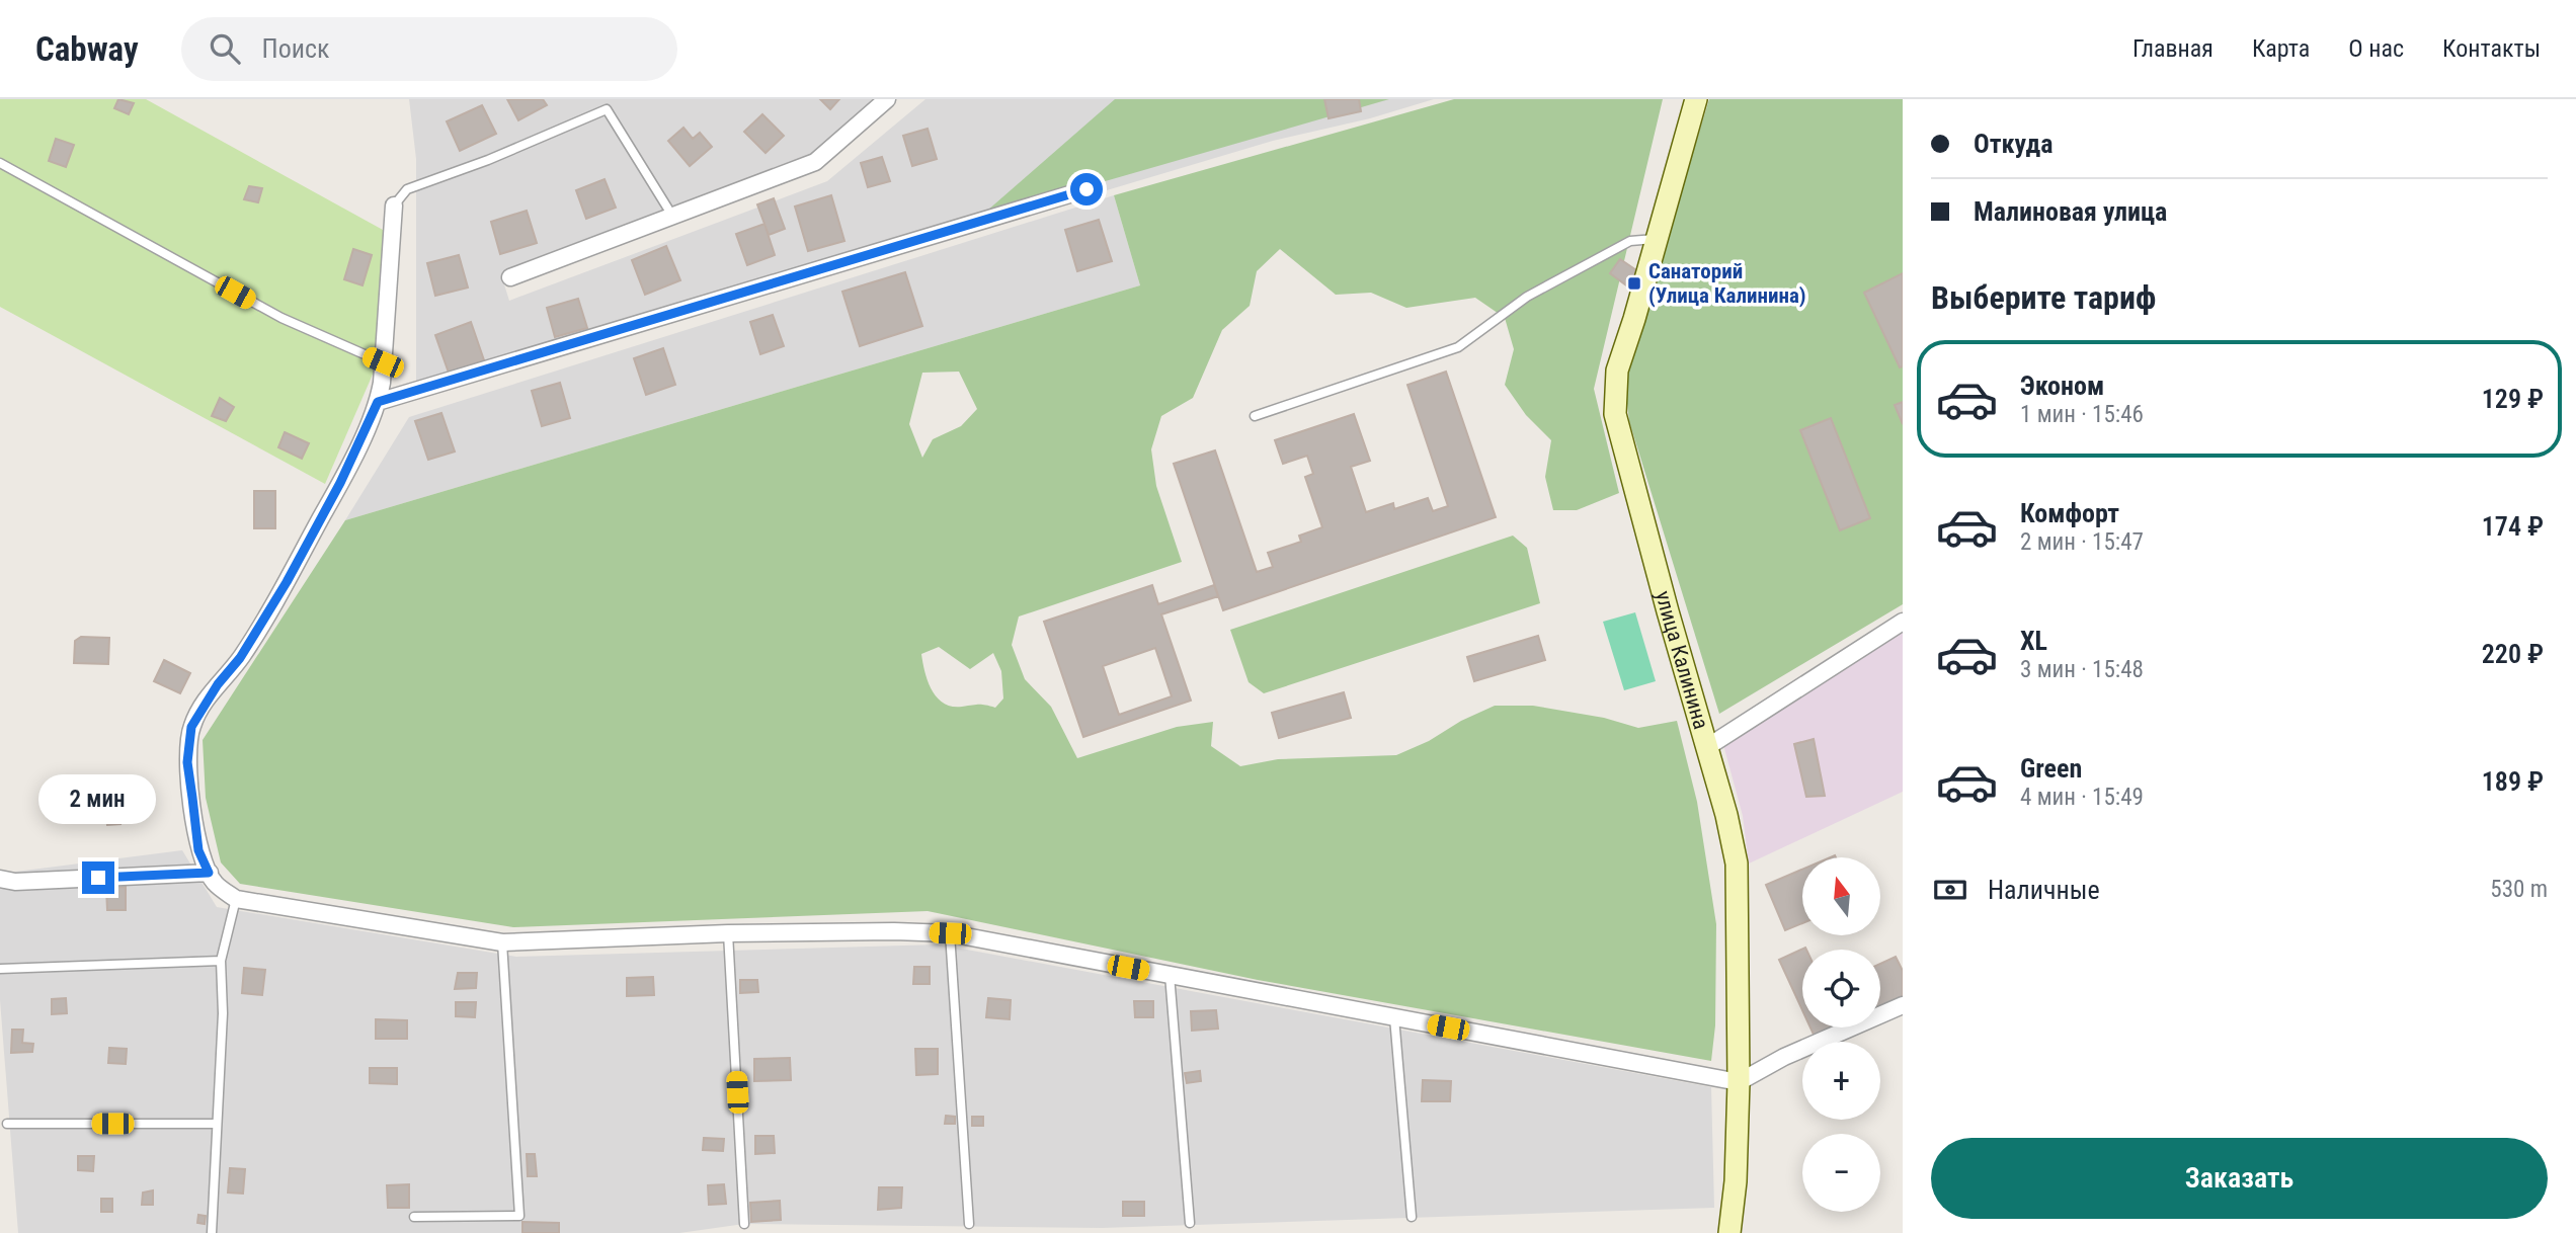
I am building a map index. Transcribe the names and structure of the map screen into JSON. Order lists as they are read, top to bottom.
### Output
{
  "streets": {
    "main road": ["улица Калинина"]
  },
  "places": {
    "transit": ["Санаторий (Улица Калинина)"]
  },
  "north": "top",
  "page": {
    "header": "Cabway",
    "search": "Поиск",
    "nav": [
      "Главная",
      "Карта",
      "О нас",
      "Контакты"
    ],
    "banner": ["Откуда", "Малиновая улица"],
    "heading": "Выберите тариф",
    "list": [
      {
        "name": "Эконом",
        "note": "1 мин · 15:46",
        "value": "129 ₽"
      },
      {
        "name": "Комфорт",
        "note": "2 мин · 15:47",
        "value": "174 ₽"
      },
      {
        "name": "XL",
        "note": "3 мин · 15:48",
        "value": "220 ₽"
      },
      {
        "name": "Green",
        "note": "4 мин · 15:49",
        "value": "189 ₽"
      }
    ],
    "bubble": "2 мин",
    "pay": ["Наличные", "530 m"],
    "map_buttons": ["+", "−"],
    "buttons": "Заказать"
  }
}
